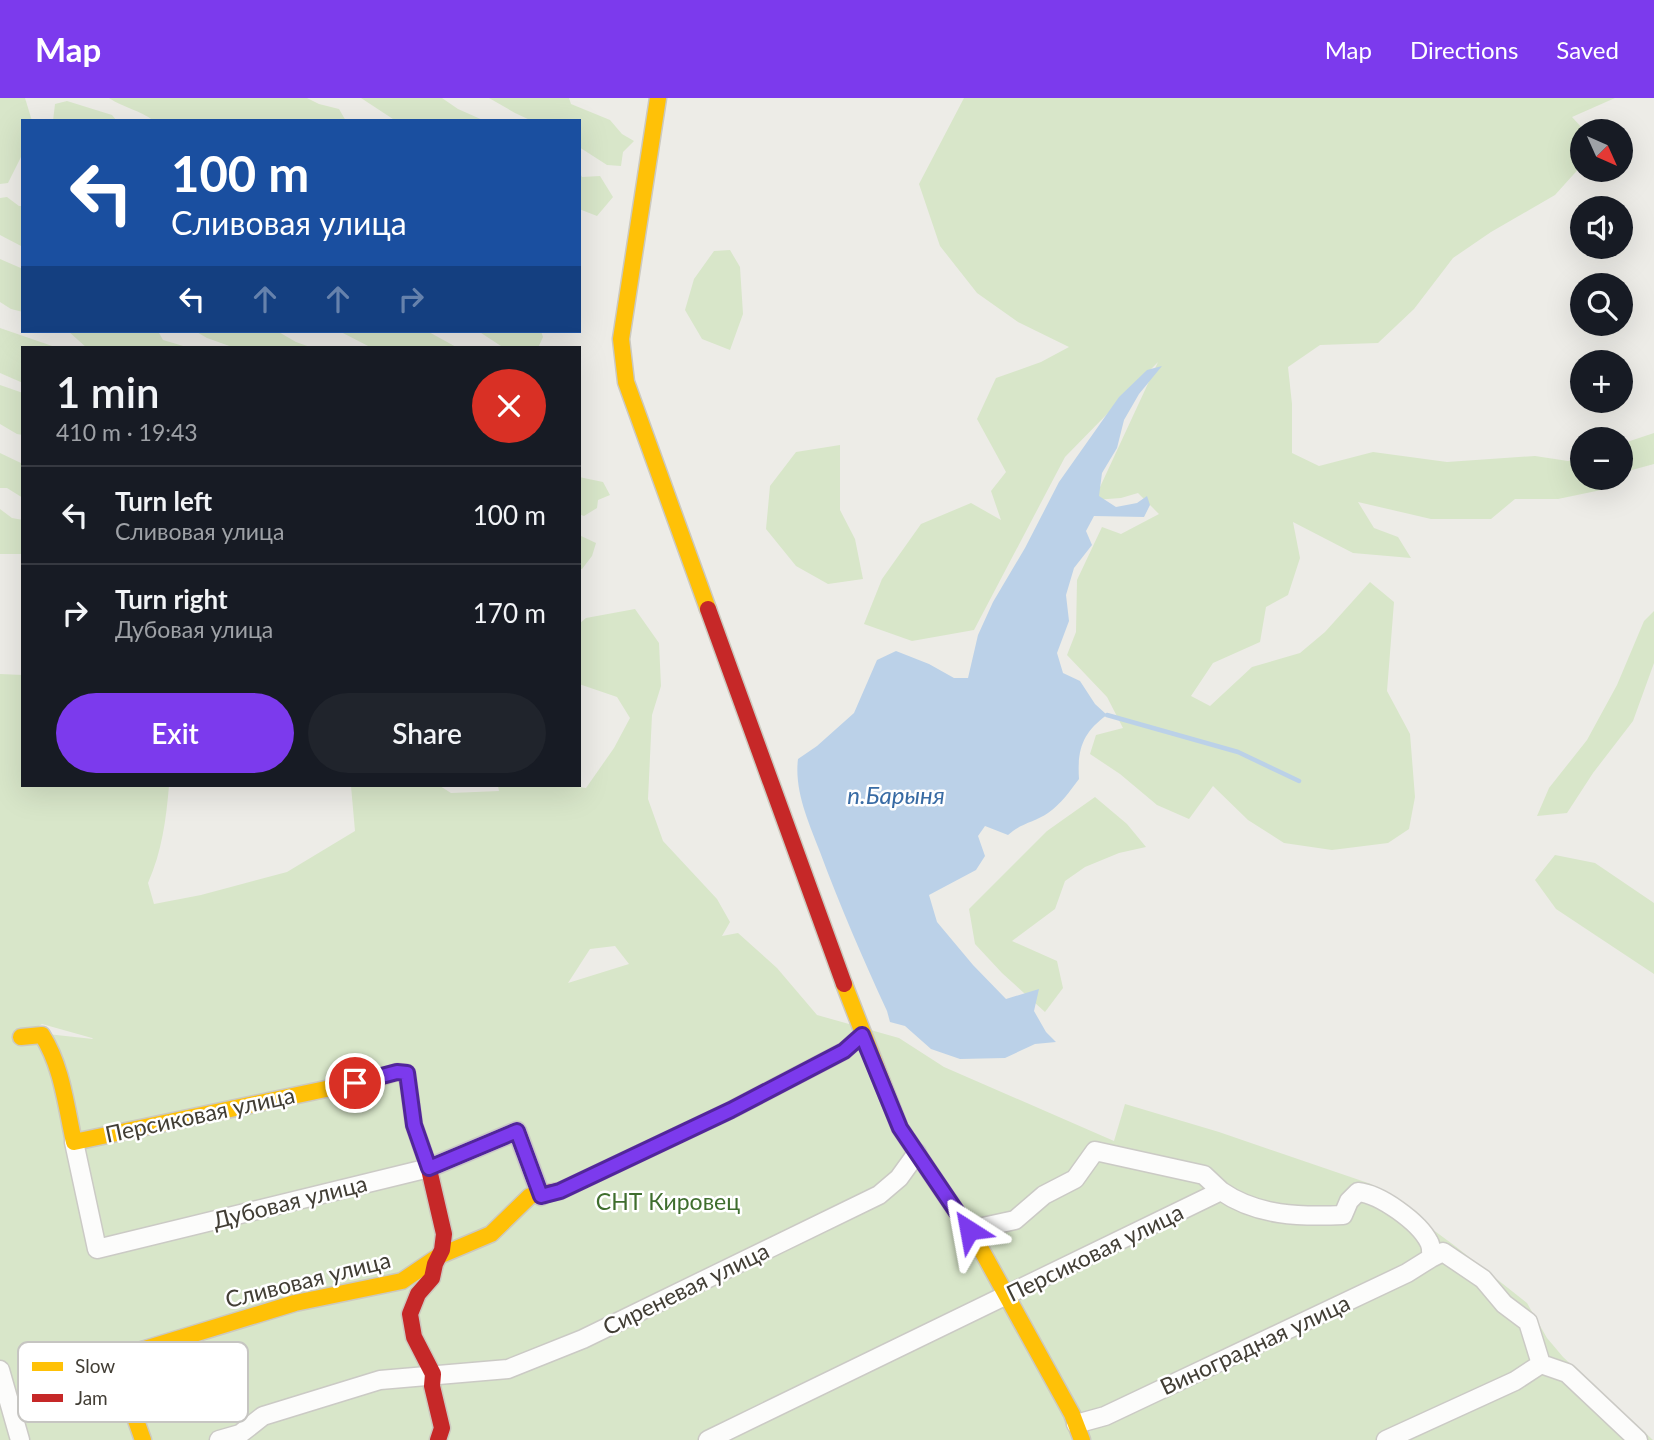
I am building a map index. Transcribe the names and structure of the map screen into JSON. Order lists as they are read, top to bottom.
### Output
{
  "streets": {
    "street": [
      "Персиковая улица",
      "Дубовая улица",
      "Сливовая улица",
      "Сиреневая улица",
      "Виноградная улица"
    ]
  },
  "crossings": [
    ["Персиковая улица", "Дубовая улица"],
    ["Персиковая улица", "Сливовая улица"],
    ["Персиковая улица", "Сиреневая улица"],
    ["Дубовая улица", "Сливовая улица"]
  ],
  "water": ["п.Барыня"],
  "parks": ["СНТ Кировец"],
  "legend": ["Slow", "Jam"],
  "north": "bottom right",
  "page": {
    "header": "Map",
    "nav": ["Map", "Directions", "Saved"],
    "map_buttons": ["+", "−"],
    "turn": ["100 m", "Сливовая улица"],
    "heading": ["1 min", "410 m · 19:43"],
    "list": [
      {
        "name": "Turn left",
        "note": "Сливовая улица",
        "value": "100 m"
      },
      {
        "name": "Turn right",
        "note": "Дубовая улица",
        "value": "170 m"
      }
    ],
    "buttons": ["Exit", "Share"]
  }
}
